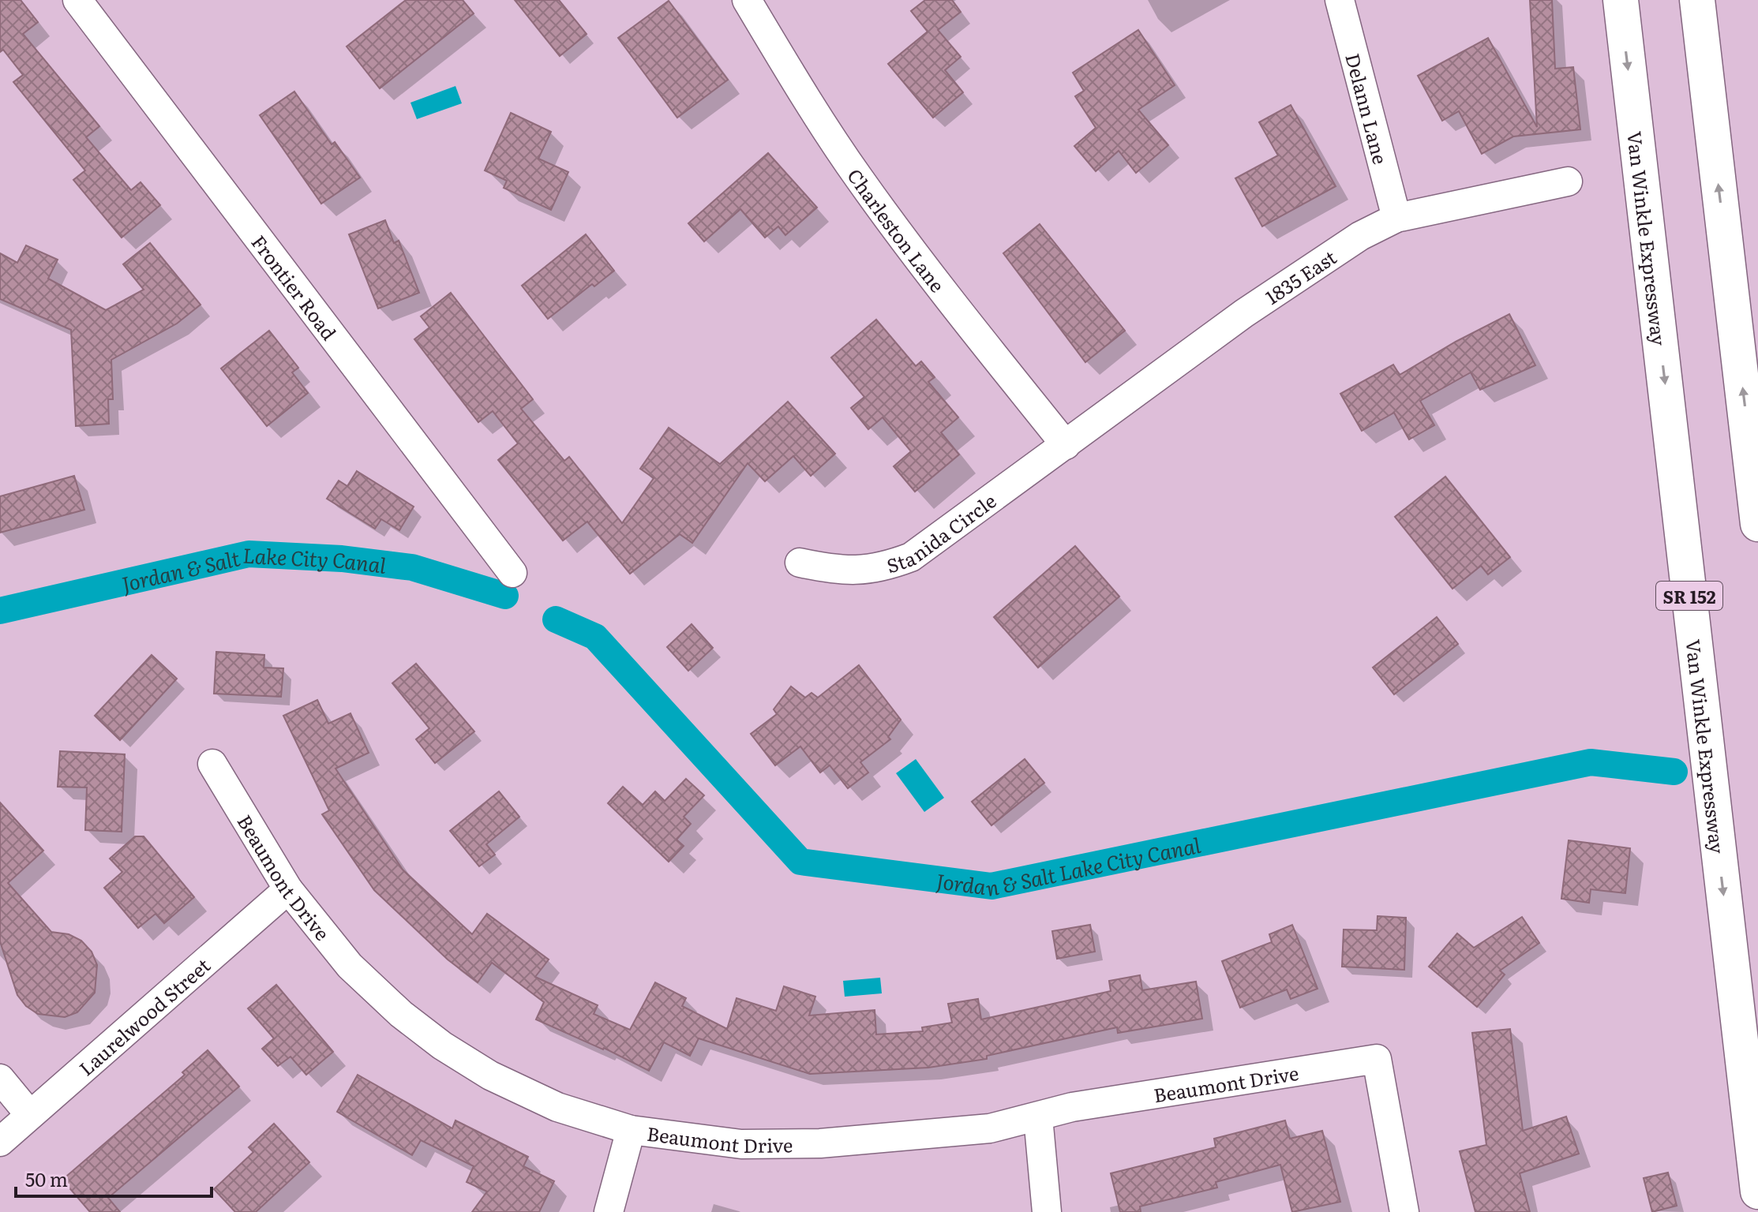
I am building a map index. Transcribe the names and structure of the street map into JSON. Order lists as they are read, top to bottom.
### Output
{
  "streets": {
    "main road": ["Van Winkle Expressway", "SR 152"],
    "street": [
      "Delann Lane",
      "Charleston Lane",
      "1835 East",
      "Frontier Road",
      "Stanida Circle",
      "Beaumont Drive",
      "Laurelwood Street"
    ]
  },
  "crossings": [
    ["Delann Lane", "1835 East"],
    ["Charleston Lane", "1835 East"],
    ["Charleston Lane", "Stanida Circle"],
    ["1835 East", "Stanida Circle"],
    ["Beaumont Drive", "Laurelwood Street"]
  ],
  "water": ["Jordan & Salt Lake City Canal"],
  "scale_bar": "50 m"
}
